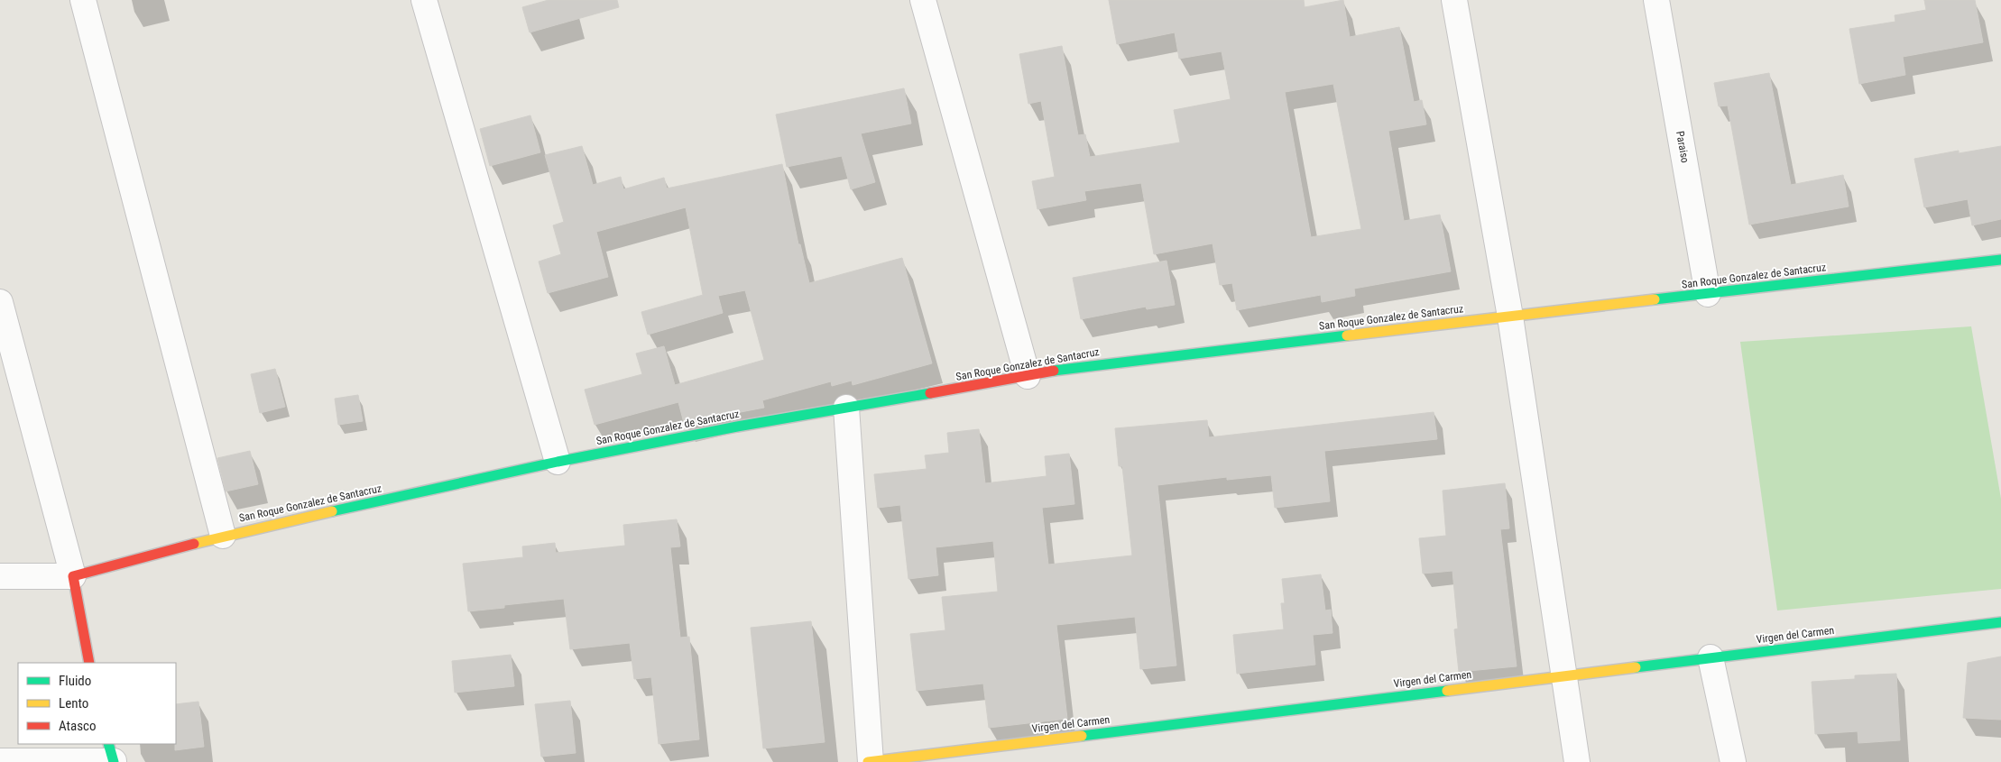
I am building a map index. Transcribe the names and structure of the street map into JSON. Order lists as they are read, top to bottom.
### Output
{
  "streets": {
    "street": ["Paraiso", "San Roque Gonzalez de Santacruz", "Virgen del Carmen"]
  },
  "crossings": [
    ["Paraiso", "San Roque Gonzalez de Santacruz"]
  ],
  "legend": ["Fluido", "Lento", "Atasco"]
}
